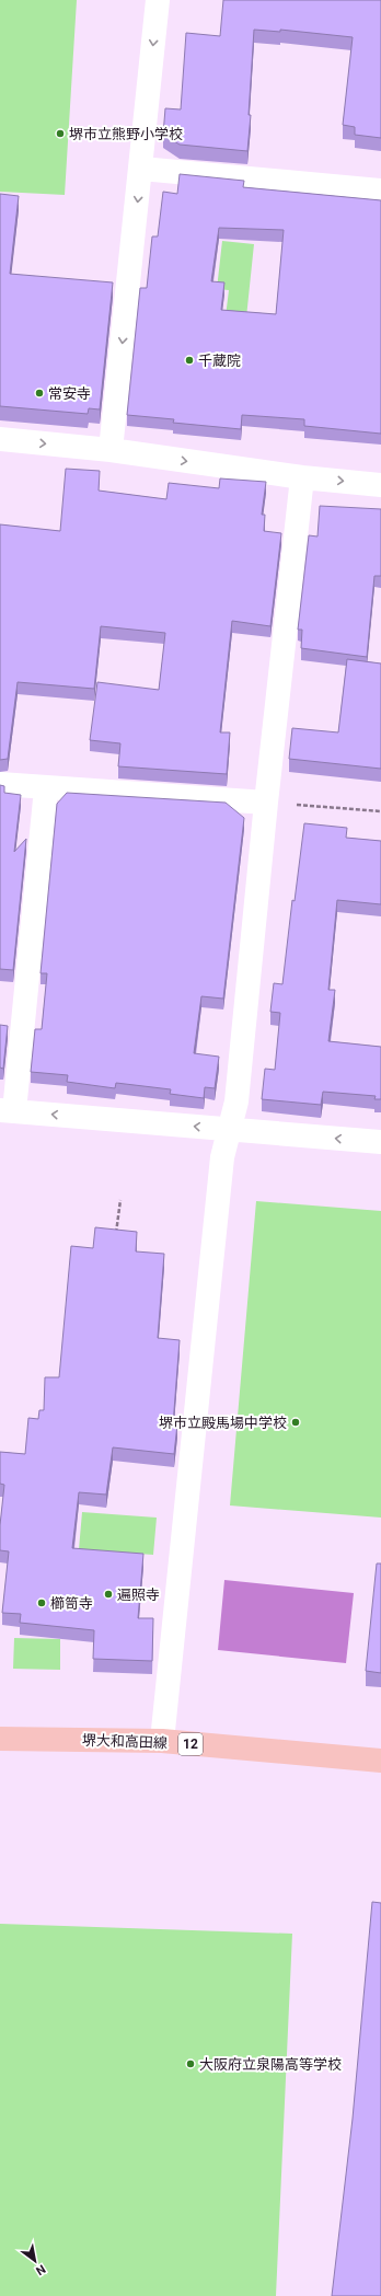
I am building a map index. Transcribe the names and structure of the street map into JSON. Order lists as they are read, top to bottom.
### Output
{
  "streets": {
    "main road": ["堺大和高田線", "12"]
  },
  "places": [
    "堺市立熊野小学校",
    "千蔵院",
    "常安寺",
    "堺市立殿馬場中学校",
    "遍照寺",
    "櫛笥寺",
    "大阪府立泉陽高等学校"
  ],
  "north": "bottom right"
}
